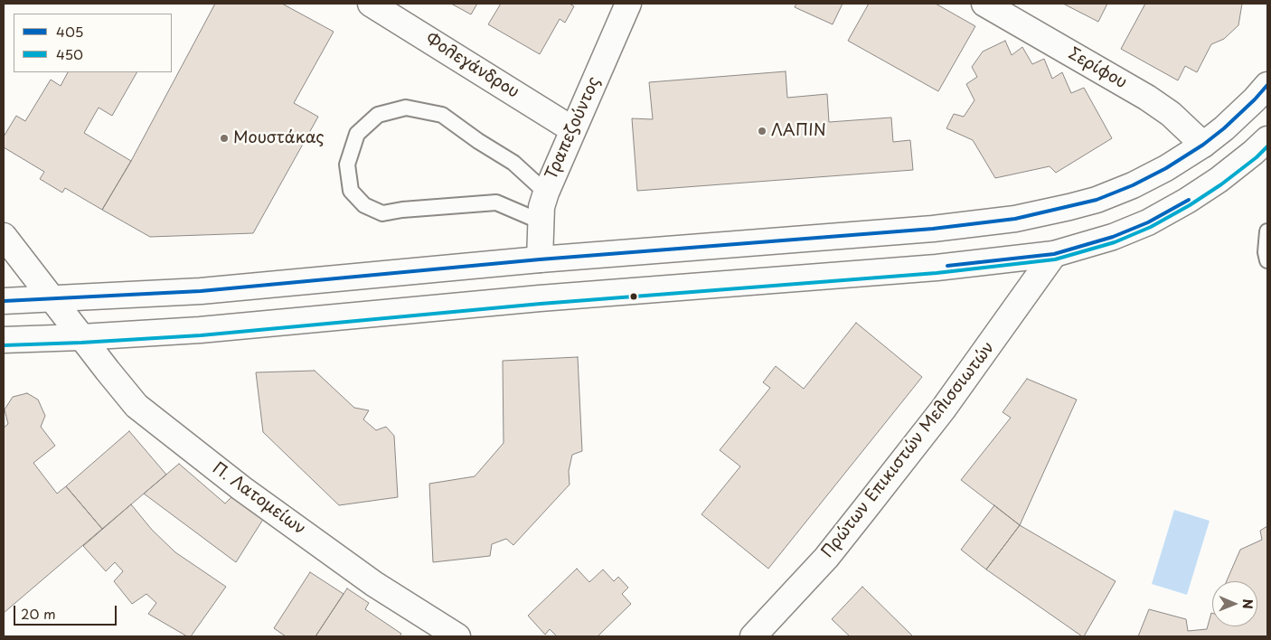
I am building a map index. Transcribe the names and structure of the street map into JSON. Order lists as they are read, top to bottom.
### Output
{
  "streets": {
    "main road": [
      "Φολεγάνδρου",
      "Σερίφου",
      "Τραπεζούντος",
      "Πρώτων Επικιστών Μελισσιωτών",
      "Π. Λατομείων"
    ]
  },
  "crossings": [
    ["Φολεγάνδρου", "Τραπεζούντος"]
  ],
  "places": ["ΛΑΠΙΝ", "Μουστάκας"],
  "lines": ["transit line 405", "transit line 450"],
  "legend": ["405", "450"],
  "scale_bar": "20 m",
  "north": "right"
}
